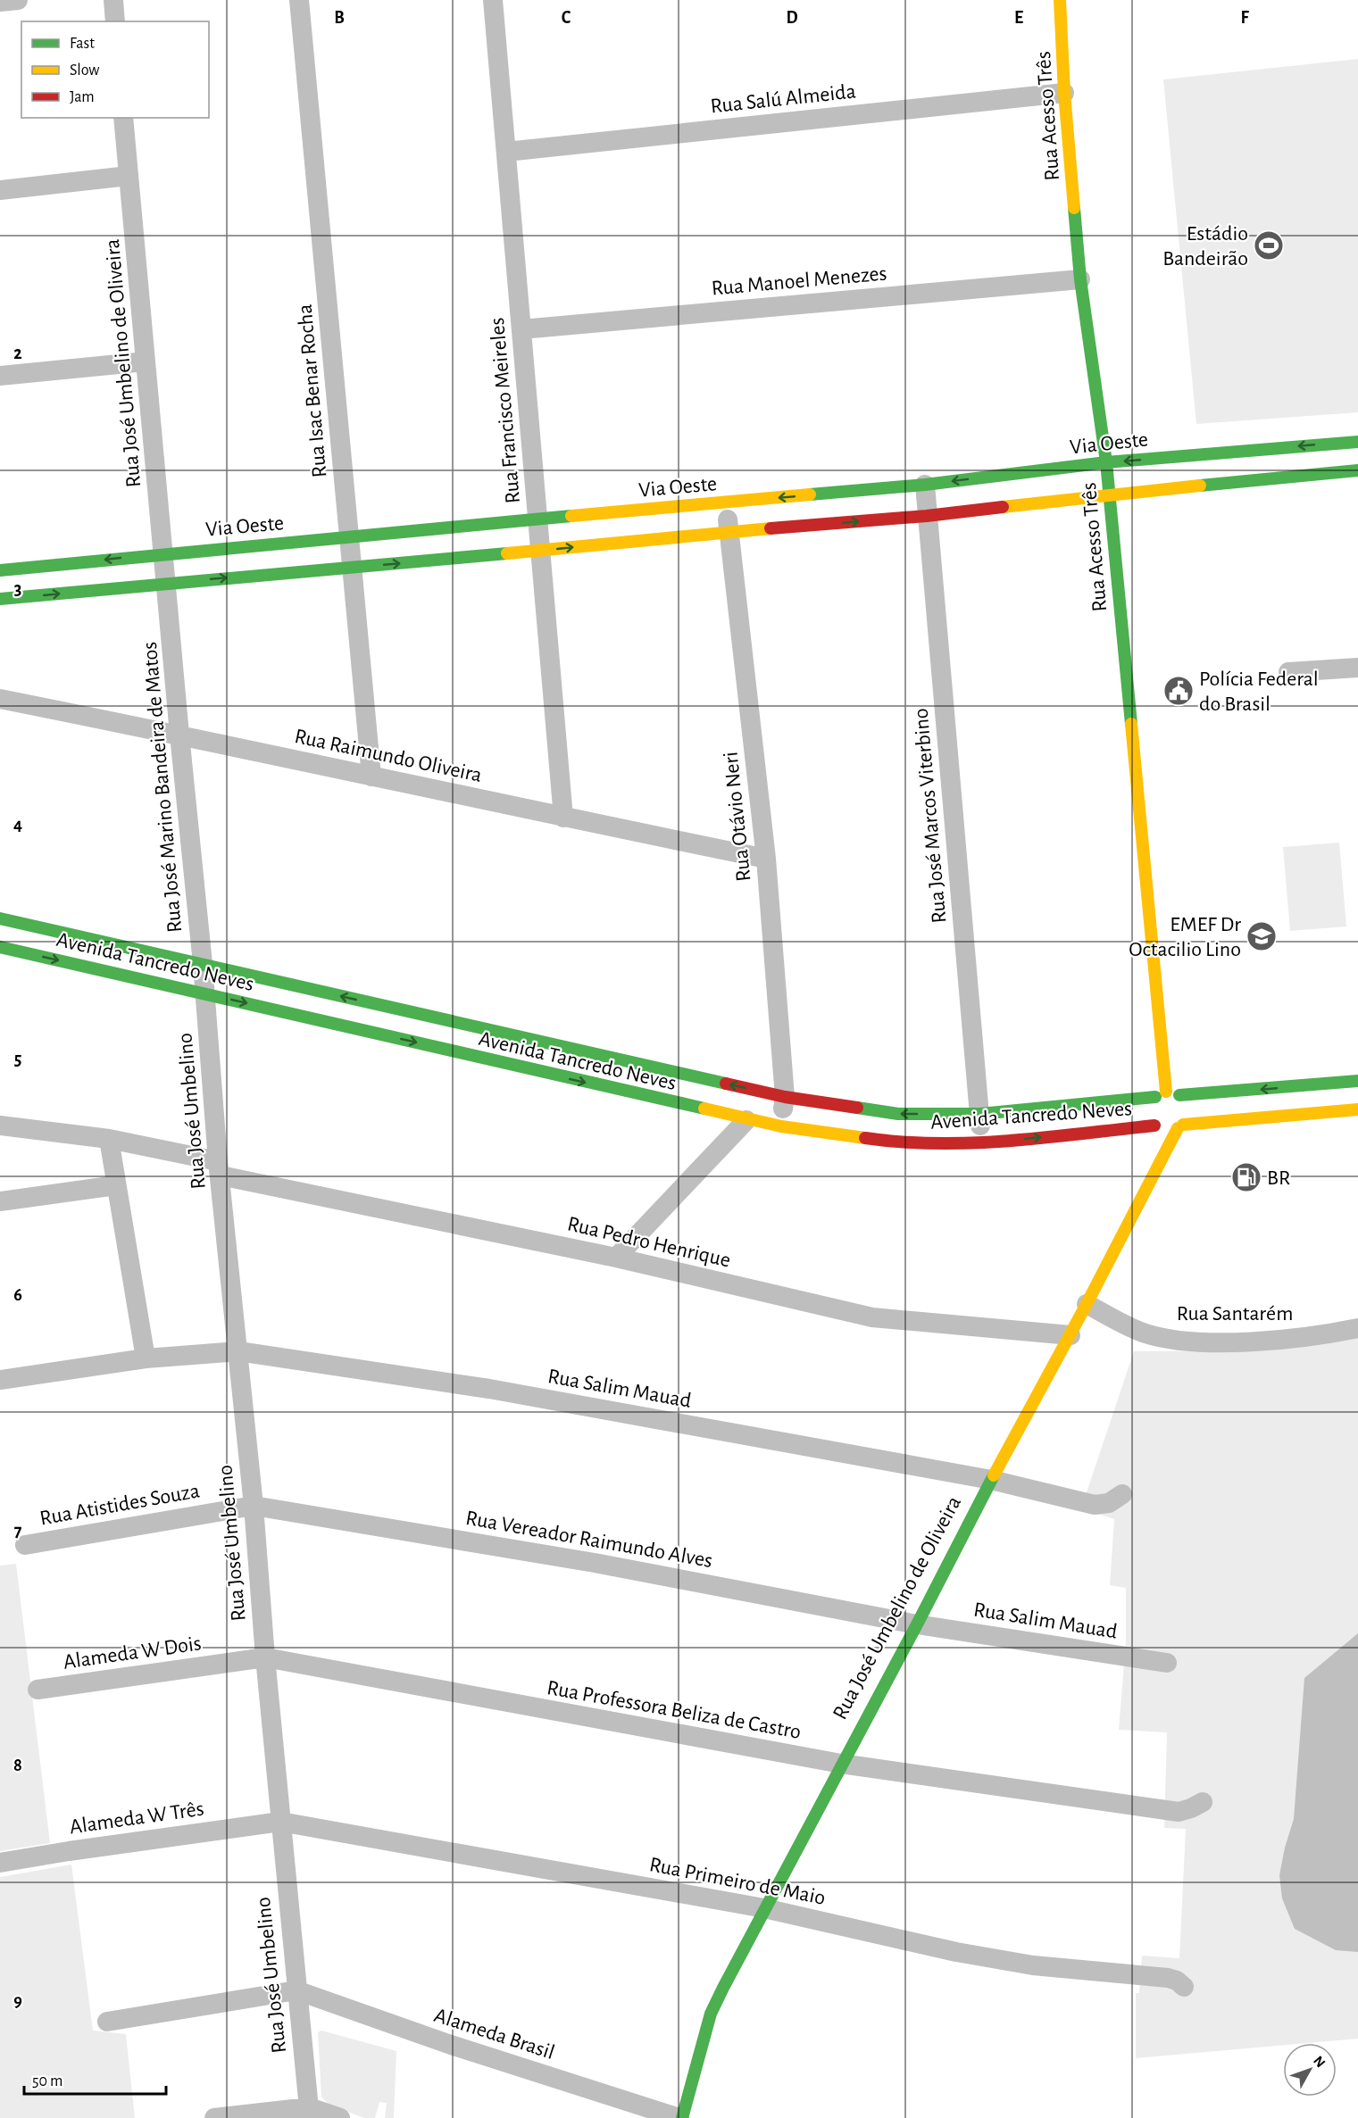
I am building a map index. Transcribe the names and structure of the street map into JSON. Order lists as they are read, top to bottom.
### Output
{
  "streets": {
    "street": [
      "Rua Salú Almeida",
      "Rua Acesso Três",
      "Rua Manoel Menezes",
      "Rua José Umbelino de Oliveira",
      "Rua Isac Benar Rocha",
      "Rua Francisco Meireles",
      "Via Oeste",
      "Rua Raimundo Oliveira",
      "Rua José Marino Bandeira de Matos",
      "Rua José Marcos Viterbino",
      "Rua Otávio Neri",
      "Avenida Tancredo Neves",
      "Rua José Umbelino",
      "Rua Pedro Henrique",
      "Rua Santarém",
      "Rua Salim Mauad",
      "Rua Atistides Souza",
      "Rua Vereador Raimundo Alves",
      "Alameda W Dois",
      "Rua Professora Beliza de Castro",
      "Alameda W Três",
      "Rua Primeiro de Maio",
      "Alameda Brasil"
    ]
  },
  "crossings": [
    ["Rua Salú Almeida", "Rua Acesso Três"],
    ["Rua Salú Almeida", "Rua Francisco Meireles"],
    ["Rua Acesso Três", "Rua Manoel Menezes"],
    ["Rua Acesso Três", "Rua José Umbelino de Oliveira"],
    ["Rua Acesso Três", "Via Oeste"],
    ["Rua Acesso Três", "Avenida Tancredo Neves"],
    ["Rua Manoel Menezes", "Rua Francisco Meireles"],
    ["Rua José Umbelino de Oliveira", "Via Oeste"],
    ["Rua José Umbelino de Oliveira", "Rua José Marino Bandeira de Matos"],
    ["Rua José Umbelino de Oliveira", "Rua Pedro Henrique"],
    ["Rua José Umbelino de Oliveira", "Rua Santarém"],
    ["Rua José Umbelino de Oliveira", "Rua Salim Mauad"],
    ["Rua José Umbelino de Oliveira", "Rua Vereador Raimundo Alves"],
    ["Rua José Umbelino de Oliveira", "Rua Professora Beliza de Castro"],
    ["Rua José Umbelino de Oliveira", "Rua Primeiro de Maio"],
    ["Rua José Umbelino de Oliveira", "Alameda Brasil"],
    ["Rua Isac Benar Rocha", "Via Oeste"],
    ["Rua Isac Benar Rocha", "Rua Raimundo Oliveira"],
    ["Rua Francisco Meireles", "Via Oeste"],
    ["Rua Francisco Meireles", "Rua Raimundo Oliveira"],
    ["Via Oeste", "Rua José Marcos Viterbino"],
    ["Via Oeste", "Rua Otávio Neri"],
    ["Rua Raimundo Oliveira", "Rua José Marino Bandeira de Matos"],
    ["Rua Raimundo Oliveira", "Rua Otávio Neri"],
    ["Rua José Marino Bandeira de Matos", "Avenida Tancredo Neves"],
    ["Rua José Marino Bandeira de Matos", "Rua José Umbelino"],
    ["Rua José Marcos Viterbino", "Avenida Tancredo Neves"],
    ["Rua Otávio Neri", "Avenida Tancredo Neves"],
    ["Avenida Tancredo Neves", "Rua José Umbelino"],
    ["Rua José Umbelino", "Rua Pedro Henrique"],
    ["Rua José Umbelino", "Rua Salim Mauad"],
    ["Rua José Umbelino", "Rua Atistides Souza"],
    ["Rua José Umbelino", "Rua Vereador Raimundo Alves"],
    ["Rua José Umbelino", "Alameda W Dois"],
    ["Rua José Umbelino", "Rua Professora Beliza de Castro"],
    ["Rua José Umbelino", "Alameda W Três"],
    ["Rua José Umbelino", "Rua Primeiro de Maio"],
    ["Rua José Umbelino", "Alameda Brasil"],
    ["Rua Salim Mauad", "Rua Vereador Raimundo Alves"],
    ["Rua Atistides Souza", "Rua Vereador Raimundo Alves"],
    ["Alameda W Dois", "Rua Professora Beliza de Castro"],
    ["Alameda W Três", "Rua Primeiro de Maio"]
  ],
  "places": {
    "sports": ["Estádio Bandeirão"],
    "public building": ["Polícia Federal do Brasil"],
    "school or university": ["EMEF Dr Octacilio Lino"],
    "fuel station": ["BR"]
  },
  "legend": ["Fast", "Slow", "Jam"],
  "scale_bar": "50 m",
  "north": "top right",
  "grid": {
    "columns": [
      "B",
      "C",
      "D",
      "E",
      "F"
    ],
    "rows": [
      "2",
      "3",
      "4",
      "5",
      "6",
      "7",
      "8",
      "9"
    ]
  }
}
